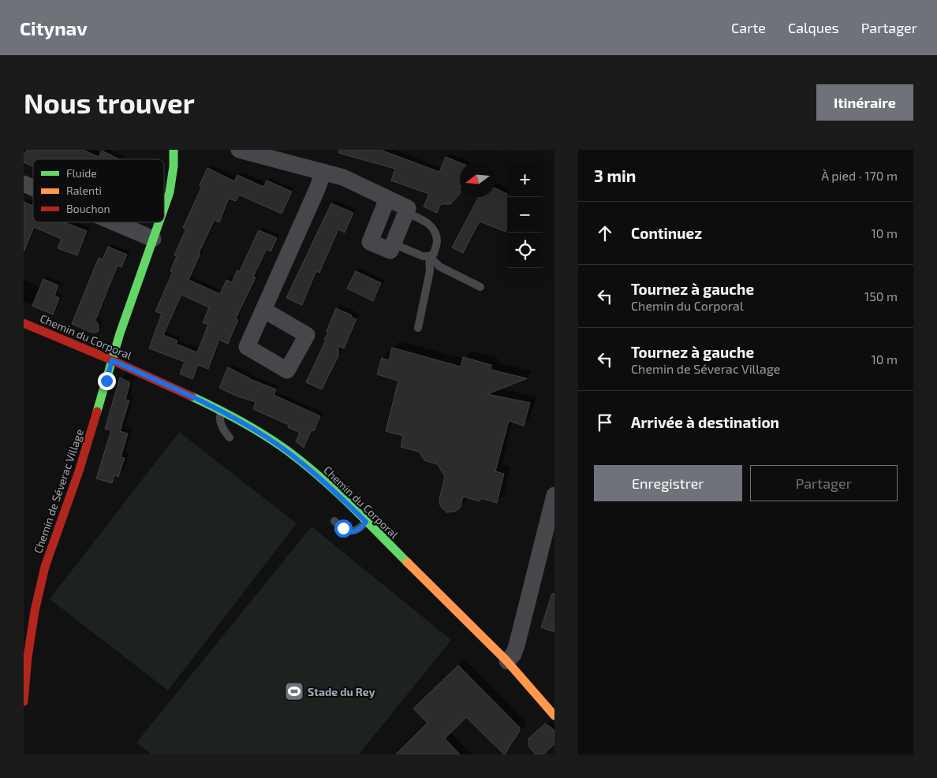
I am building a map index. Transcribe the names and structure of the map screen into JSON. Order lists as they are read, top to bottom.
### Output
{
  "streets": {
    "street": ["Chemin du Corporal", "Chemin de Séverac Village"]
  },
  "crossings": [
    ["Chemin du Corporal", "Chemin de Séverac Village"]
  ],
  "places": {
    "sports": ["Stade du Rey"]
  },
  "legend": ["Fluide", "Ralenti", "Bouchon"],
  "north": "left",
  "page": {
    "header": "Citynav",
    "nav": ["Carte", "Calques", "Partager"],
    "buttons": [
      "Itinéraire",
      ["Enregistrer", "Partager"]
    ],
    "title": "Nous trouver",
    "heading": ["3 min", "À pied · 170 m"],
    "map_buttons": ["+", "−"],
    "list": [
      ["Continuez", "10 m"],
      ["Tournez à gauche", "Chemin du Corporal", "150 m"],
      ["Tournez à gauche", "Chemin de Séverac Village", "10 m"],
      "Arrivée à destination"
    ]
  }
}
